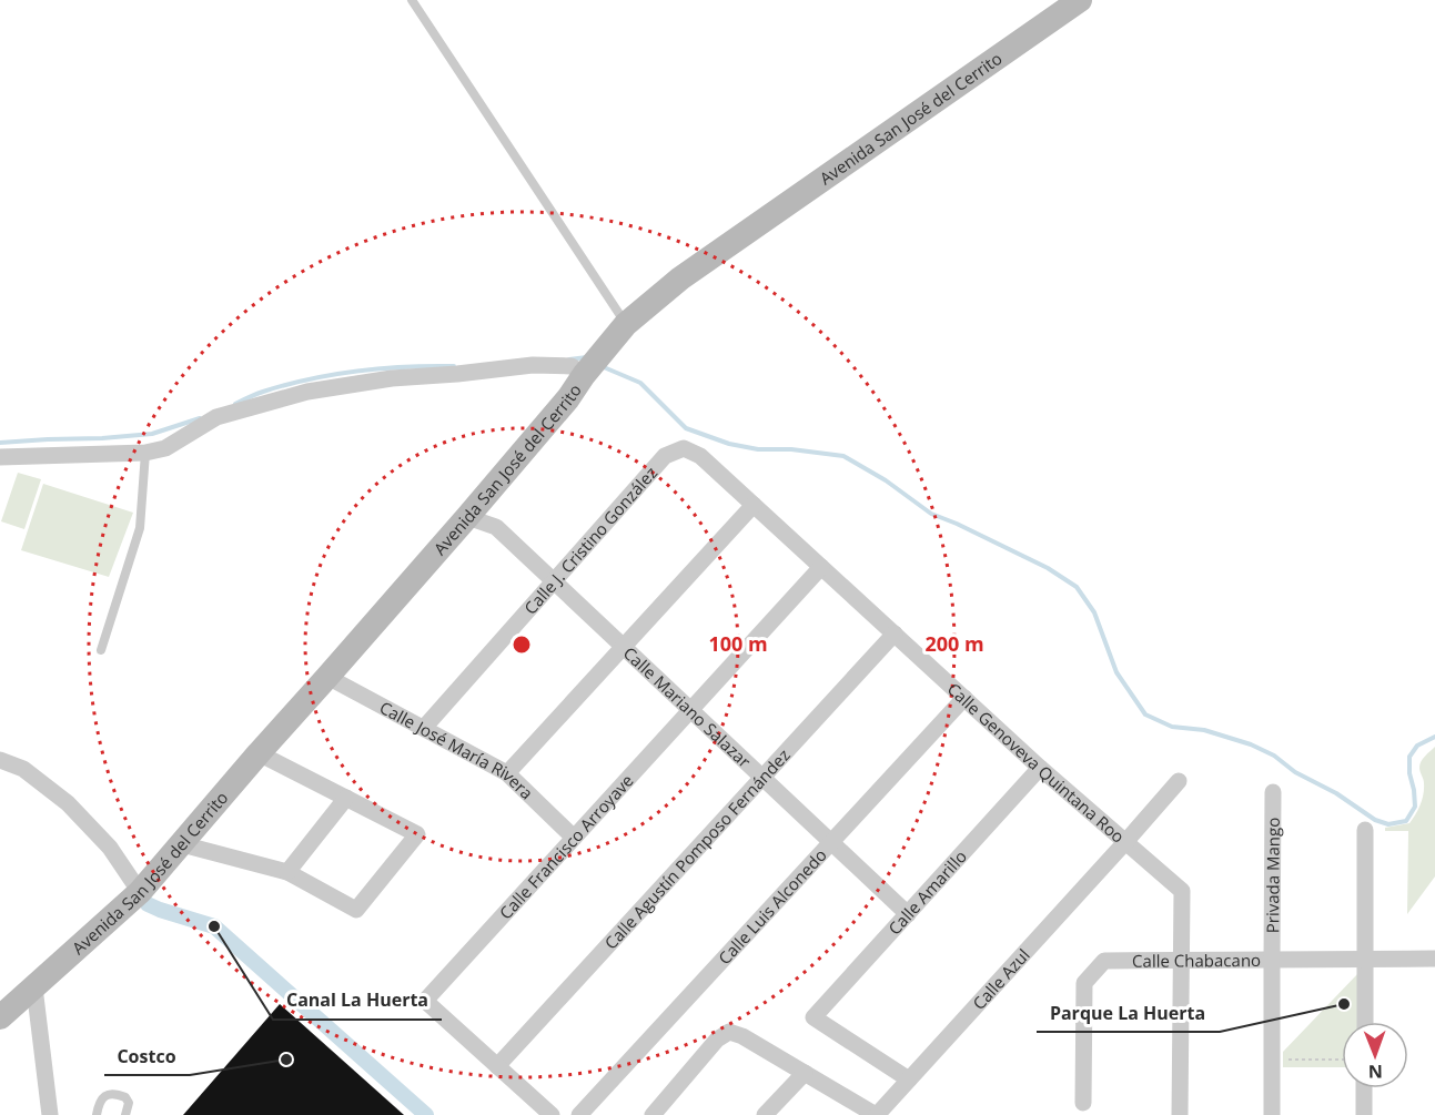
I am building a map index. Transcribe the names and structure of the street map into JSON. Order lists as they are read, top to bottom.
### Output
{
  "streets": {
    "street": [
      "Avenida San José del Cerrito",
      "Calle J. Cristino González",
      "Calle Mariano Salazar",
      "Calle José María Rivera",
      "Calle Genoveva Quintana Roo",
      "Calle Francisco Arroyave",
      "Calle Agustín Pomposo Fernández",
      "Privada Mango",
      "Calle Amarillo",
      "Calle Luis Alconedo",
      "Calle Chabacano",
      "Calle Azul"
    ]
  },
  "crossings": [
    ["Avenida San José del Cerrito", "Calle Mariano Salazar"],
    ["Avenida San José del Cerrito", "Calle José María Rivera"],
    ["Calle J. Cristino González", "Calle Mariano Salazar"],
    ["Calle J. Cristino González", "Calle José María Rivera"],
    ["Calle J. Cristino González", "Calle Genoveva Quintana Roo"],
    ["Calle Mariano Salazar", "Calle Francisco Arroyave"],
    ["Calle Mariano Salazar", "Calle Agustín Pomposo Fernández"],
    ["Calle Mariano Salazar", "Calle Amarillo"],
    ["Calle Mariano Salazar", "Calle Luis Alconedo"],
    ["Calle José María Rivera", "Calle Francisco Arroyave"],
    ["Calle Genoveva Quintana Roo", "Calle Francisco Arroyave"],
    ["Calle Genoveva Quintana Roo", "Calle Agustín Pomposo Fernández"],
    ["Calle Genoveva Quintana Roo", "Calle Amarillo"],
    ["Calle Genoveva Quintana Roo", "Calle Luis Alconedo"],
    ["Calle Genoveva Quintana Roo", "Calle Chabacano"],
    ["Calle Genoveva Quintana Roo", "Calle Azul"],
    ["Calle Francisco Arroyave", "Calle Agustín Pomposo Fernández"],
    ["Privada Mango", "Calle Chabacano"],
    ["Calle Amarillo", "Calle Azul"]
  ],
  "places": ["Canal La Huerta", "Parque La Huerta", "Costco"],
  "north": "bottom",
  "rings": ["100 m", "200 m"]
}
